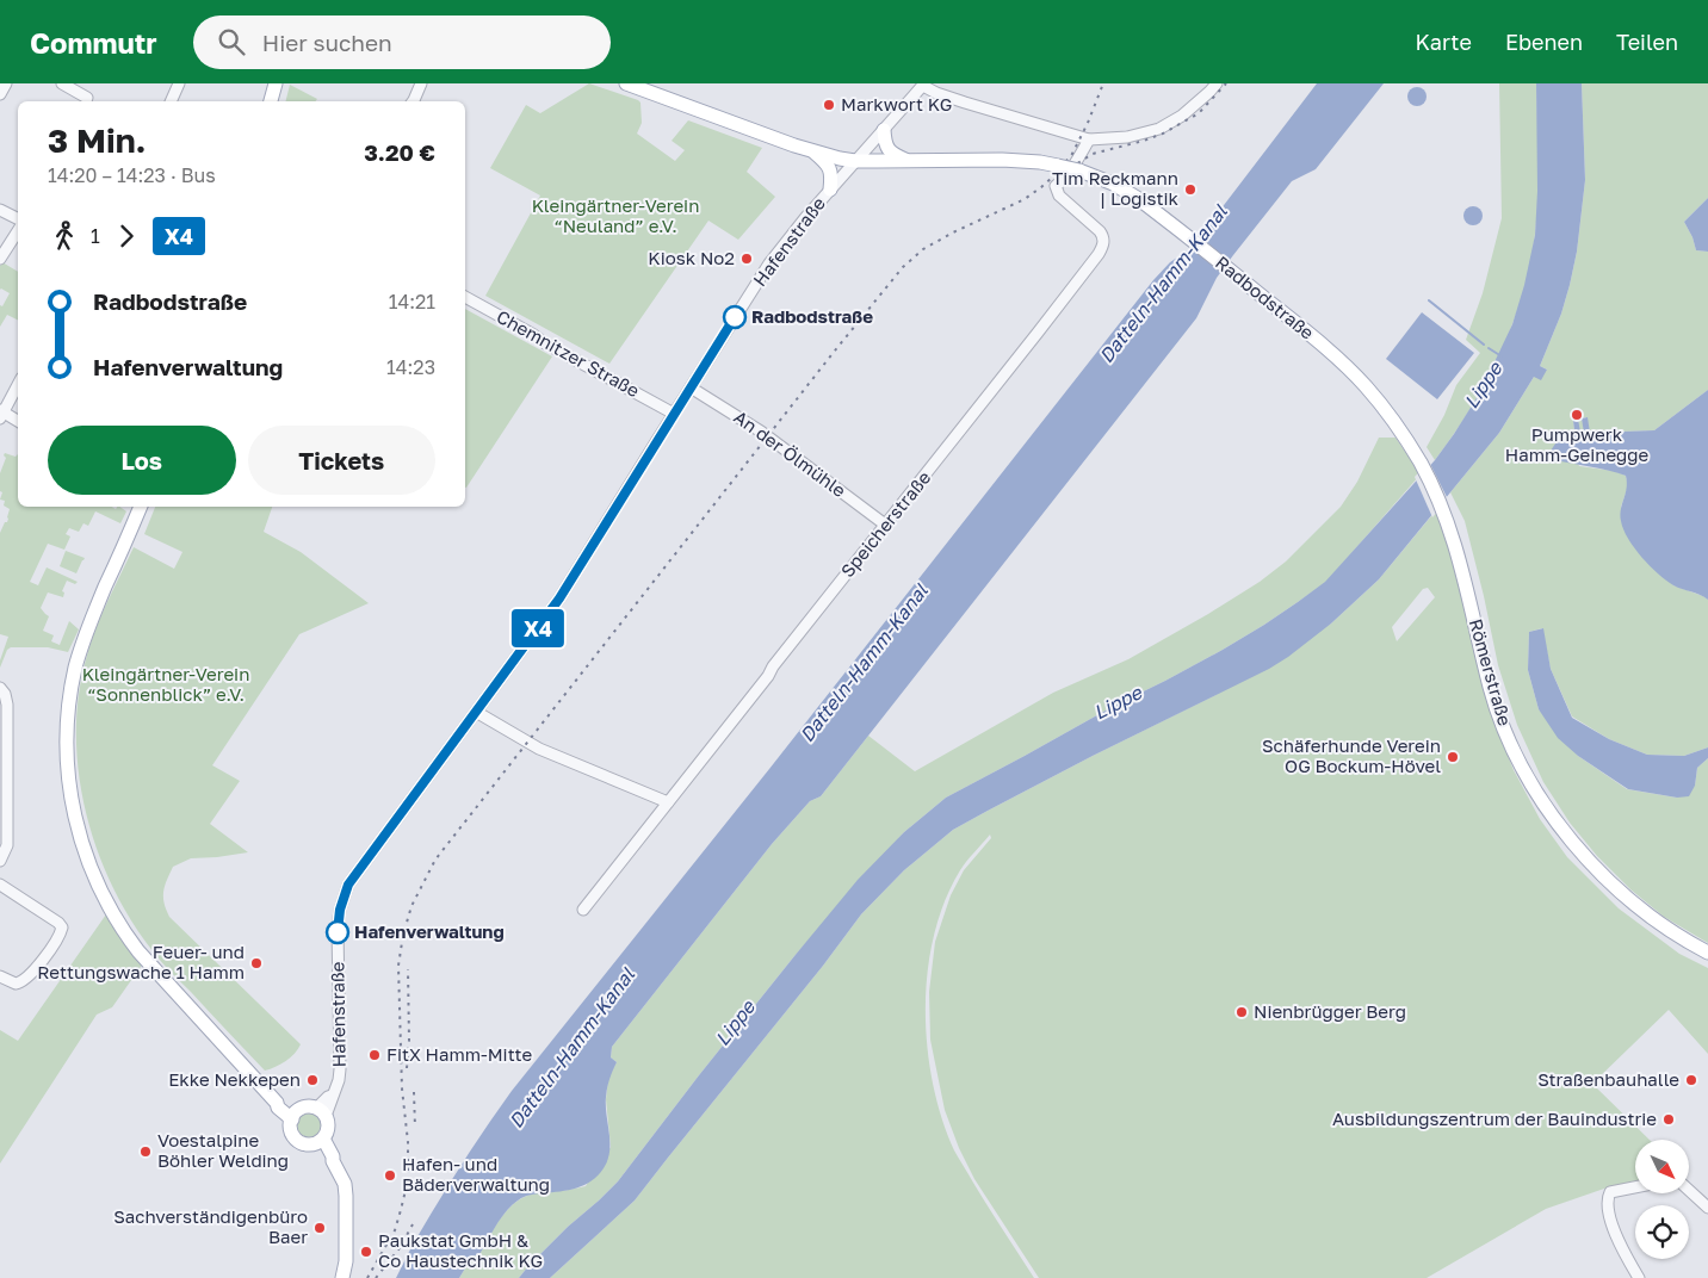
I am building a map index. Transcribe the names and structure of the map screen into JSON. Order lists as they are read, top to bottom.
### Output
{
  "streets": {
    "main road": ["Radbodstraße", "Römerstraße"],
    "street": [
      "Hafenstraße",
      "Chemnitzer Straße",
      "An der Ölmühle",
      "Speicherstraße"
    ]
  },
  "crossings": [
    ["Hafenstraße", "Radbodstraße"],
    ["Hafenstraße", "Chemnitzer Straße"],
    ["Hafenstraße", "An der Ölmühle"],
    ["Radbodstraße", "Römerstraße"],
    ["An der Ölmühle", "Speicherstraße"]
  ],
  "water": ["Datteln-Hamm-Kanal", "Lippe"],
  "parks": ["Kleingärtner-Verein “Neuland” e.V.", "Kleingärtner-Verein “Sonnenblick” e.V."],
  "places": [
    "Markwort KG",
    "Tim Reckmann | Logistik",
    "Kiosk No2",
    "Radbodstraße",
    "Pumpwerk Hamm-Geinegge",
    "Schäferhunde Verein OG Bockum-Hövel",
    "Hafenverwaltung",
    "Feuer- und Rettungswache 1 Hamm",
    "Nienbrügger Berg",
    "FitX Hamm-Mitte",
    "Ekke Nekkepen",
    "Straßenbauhalle",
    "Ausbildungszentrum der Bauindustrie",
    "Voestalpine Böhler Welding",
    "Hafen- und Bäderverwaltung",
    "Sachverständigenbüro Baer",
    "Paukstat GmbH & Co Haustechnik KG"
  ],
  "lines": ["bus line X4"],
  "north": "bottom right",
  "page": {
    "header": "Commutr",
    "search": "Hier suchen",
    "nav": ["Karte", "Ebenen", "Teilen"],
    "on_map": "X4",
    "heading": ["3 Min.", "14:20 – 14:23 · Bus", "3.20 €"],
    "legs": ["1", "X4"],
    "list": [
      {
        "name": "Radbodstraße",
        "value": "14:21"
      },
      {
        "name": "Hafenverwaltung",
        "value": "14:23"
      }
    ],
    "buttons": ["Los", "Tickets"]
  }
}
